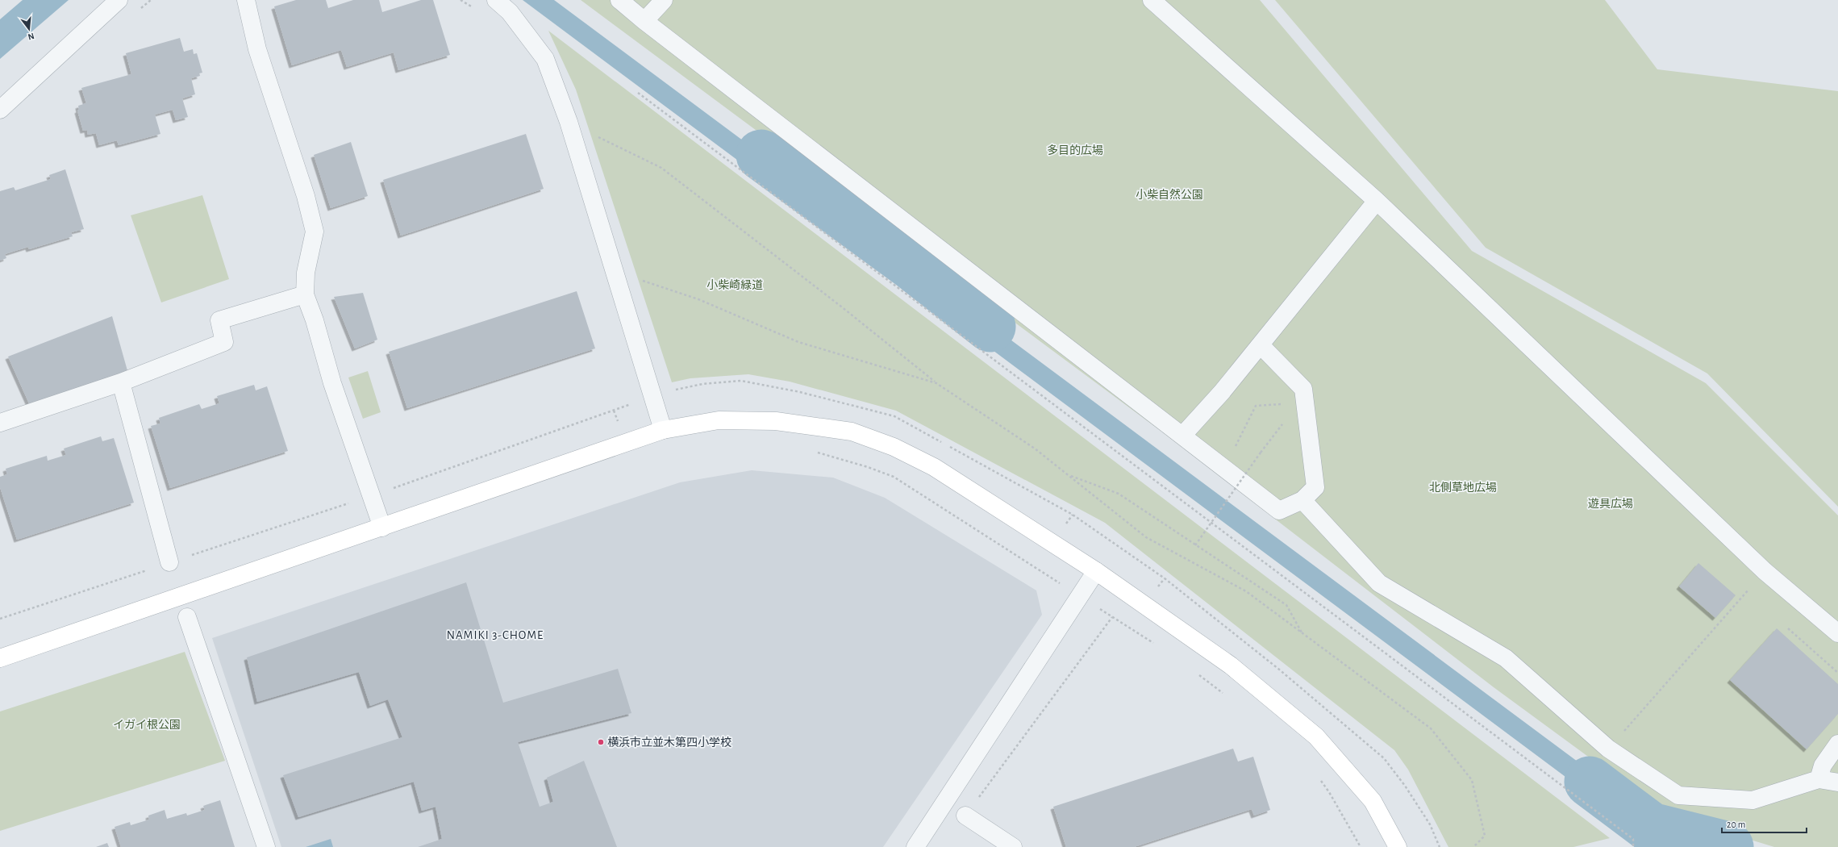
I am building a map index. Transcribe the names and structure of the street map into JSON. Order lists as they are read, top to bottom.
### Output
{
  "districts": ["NAMIKI 3-CHOME"],
  "parks": [
    "多目的広場",
    "小柴自然公園",
    "小柴崎緑道",
    "北側草地広場",
    "遊具広場",
    "イガイ根公園"
  ],
  "places": ["横浜市立並木第四小学校"],
  "scale_bar": "20 m",
  "north": "bottom"
}
